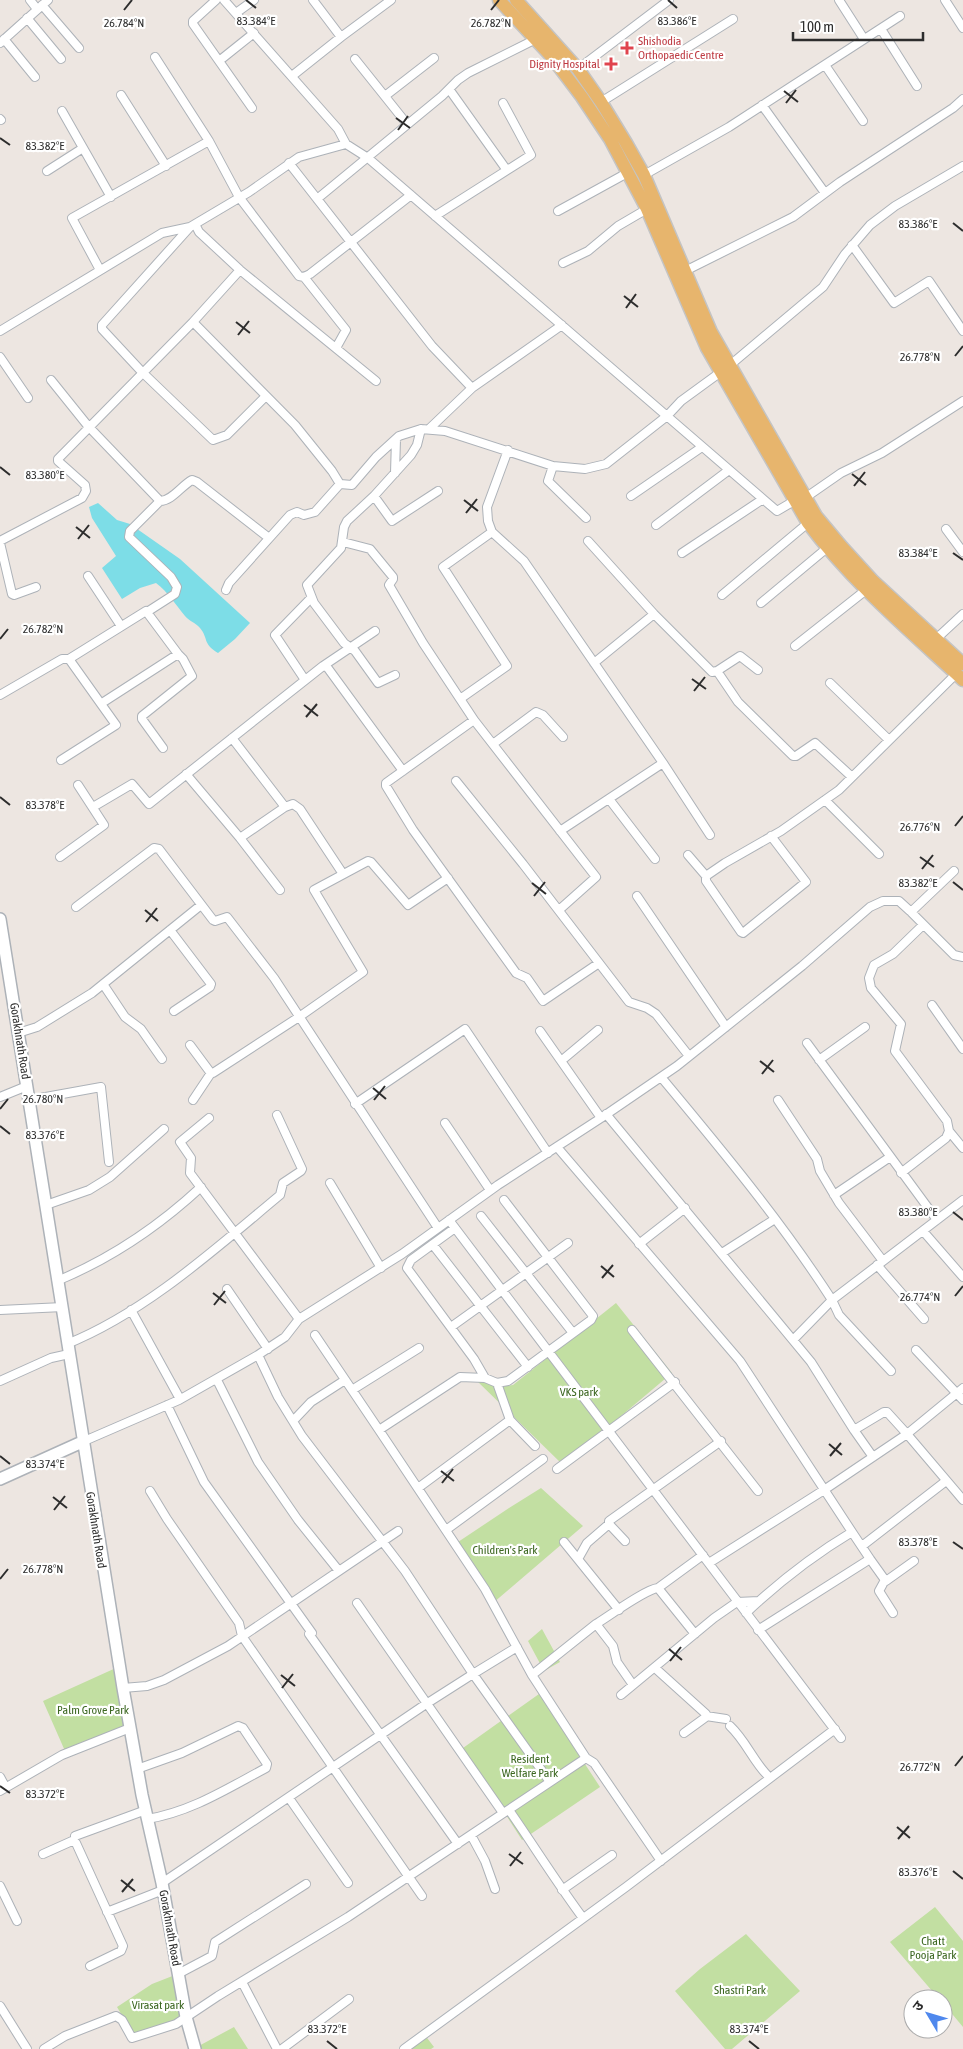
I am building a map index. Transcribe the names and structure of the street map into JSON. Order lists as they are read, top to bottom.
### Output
{
  "streets": {
    "main road": ["Gorakhnath Road"]
  },
  "parks": [
    "VKS park",
    "Children's Park",
    "Palm Grove Park",
    "Resident Welfare Park",
    "Chatt Pooja Park",
    "Shastri Park",
    "Virasat park"
  ],
  "places": {
    "health": ["Shishodia Orthopaedic Centre", "Dignity Hospital"]
  },
  "scale_bar": "100 m",
  "north": "top left",
  "coordinates": [
    "83.384°E",
    "83.386°E",
    "26.784°N",
    "26.782°N",
    "83.382°E",
    "26.778°N",
    "83.380°E",
    "83.378°E",
    "26.776°N",
    "26.780°N",
    "83.376°E",
    "26.774°N",
    "83.374°E",
    "26.772°N",
    "83.372°E"
  ]
}
